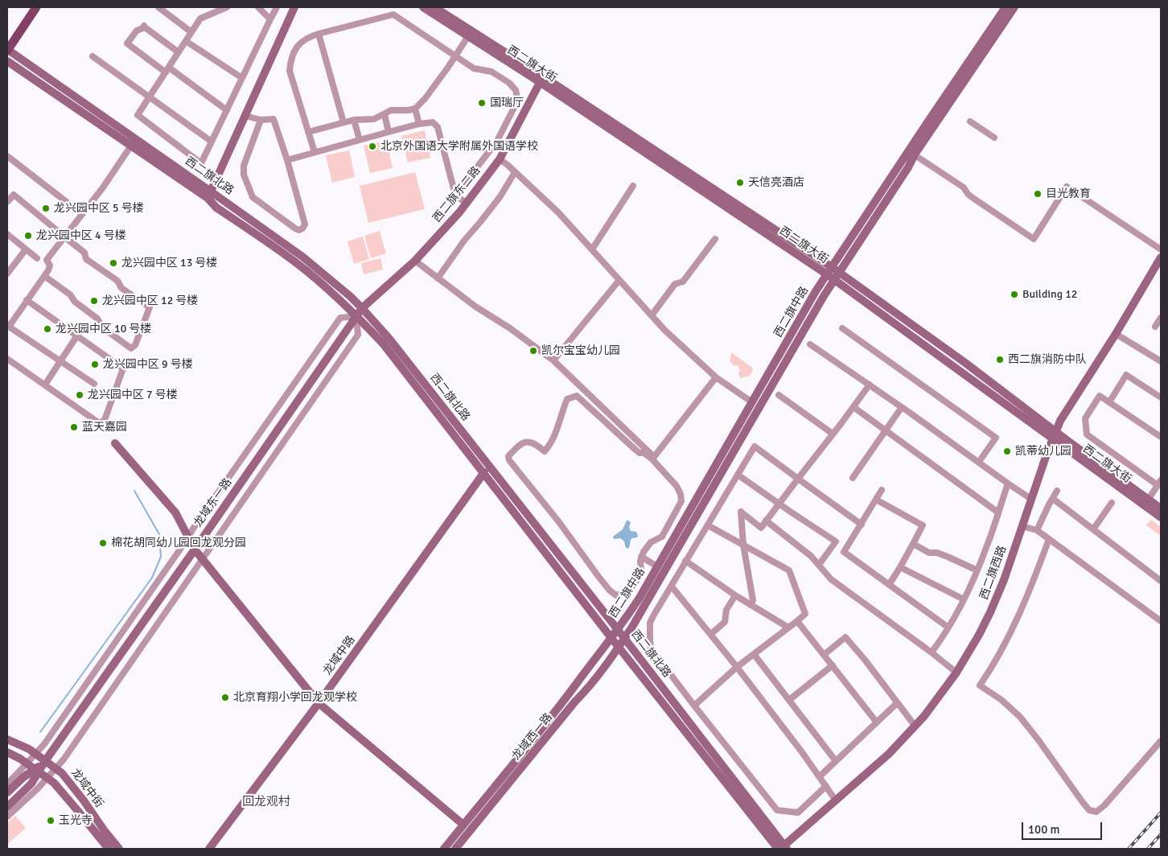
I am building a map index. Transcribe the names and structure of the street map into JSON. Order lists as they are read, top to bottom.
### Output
{
  "streets": {
    "main road": [
      "西二旗大街",
      "西二旗北路",
      "西二旗东二路",
      "西二旗中路",
      "龙域东一路",
      "西二旗西路",
      "龙域中路",
      "龙域西一路",
      "龙域中街"
    ]
  },
  "crossings": [
    ["西二旗大街", "西二旗东二路"],
    ["西二旗大街", "西二旗中路"],
    ["西二旗大街", "西二旗西路"],
    ["西二旗北路", "西二旗东二路"],
    ["西二旗北路", "西二旗中路"],
    ["西二旗北路", "龙域东一路"],
    ["西二旗北路", "西二旗西路"],
    ["西二旗北路", "龙域中路"],
    ["西二旗北路", "龙域西一路"],
    ["西二旗东二路", "龙域东一路"],
    ["西二旗中路", "龙域西一路"],
    ["龙域东一路", "龙域中街"]
  ],
  "districts": ["回龙观村"],
  "places": [
    "国瑞厅",
    "北京外国语大学附属外国语学校",
    "天信亮酒店",
    "目光教育",
    "龙兴园中区 5 号楼",
    "龙兴园中区 4 号楼",
    "龙兴园中区 13 号楼",
    "Building 12",
    "龙兴园中区 12 号楼",
    "龙兴园中区 10 号楼",
    "凯尔宝宝幼儿园",
    "西二旗消防中队",
    "龙兴园中区 9 号楼",
    "龙兴园中区 7 号楼",
    "蓝天嘉园",
    "凯蒂幼儿园",
    "棉花胡同幼儿园回龙观分园",
    "北京育翔小学回龙观学校",
    "玉光寺"
  ],
  "scale_bar": "100 m"
}
